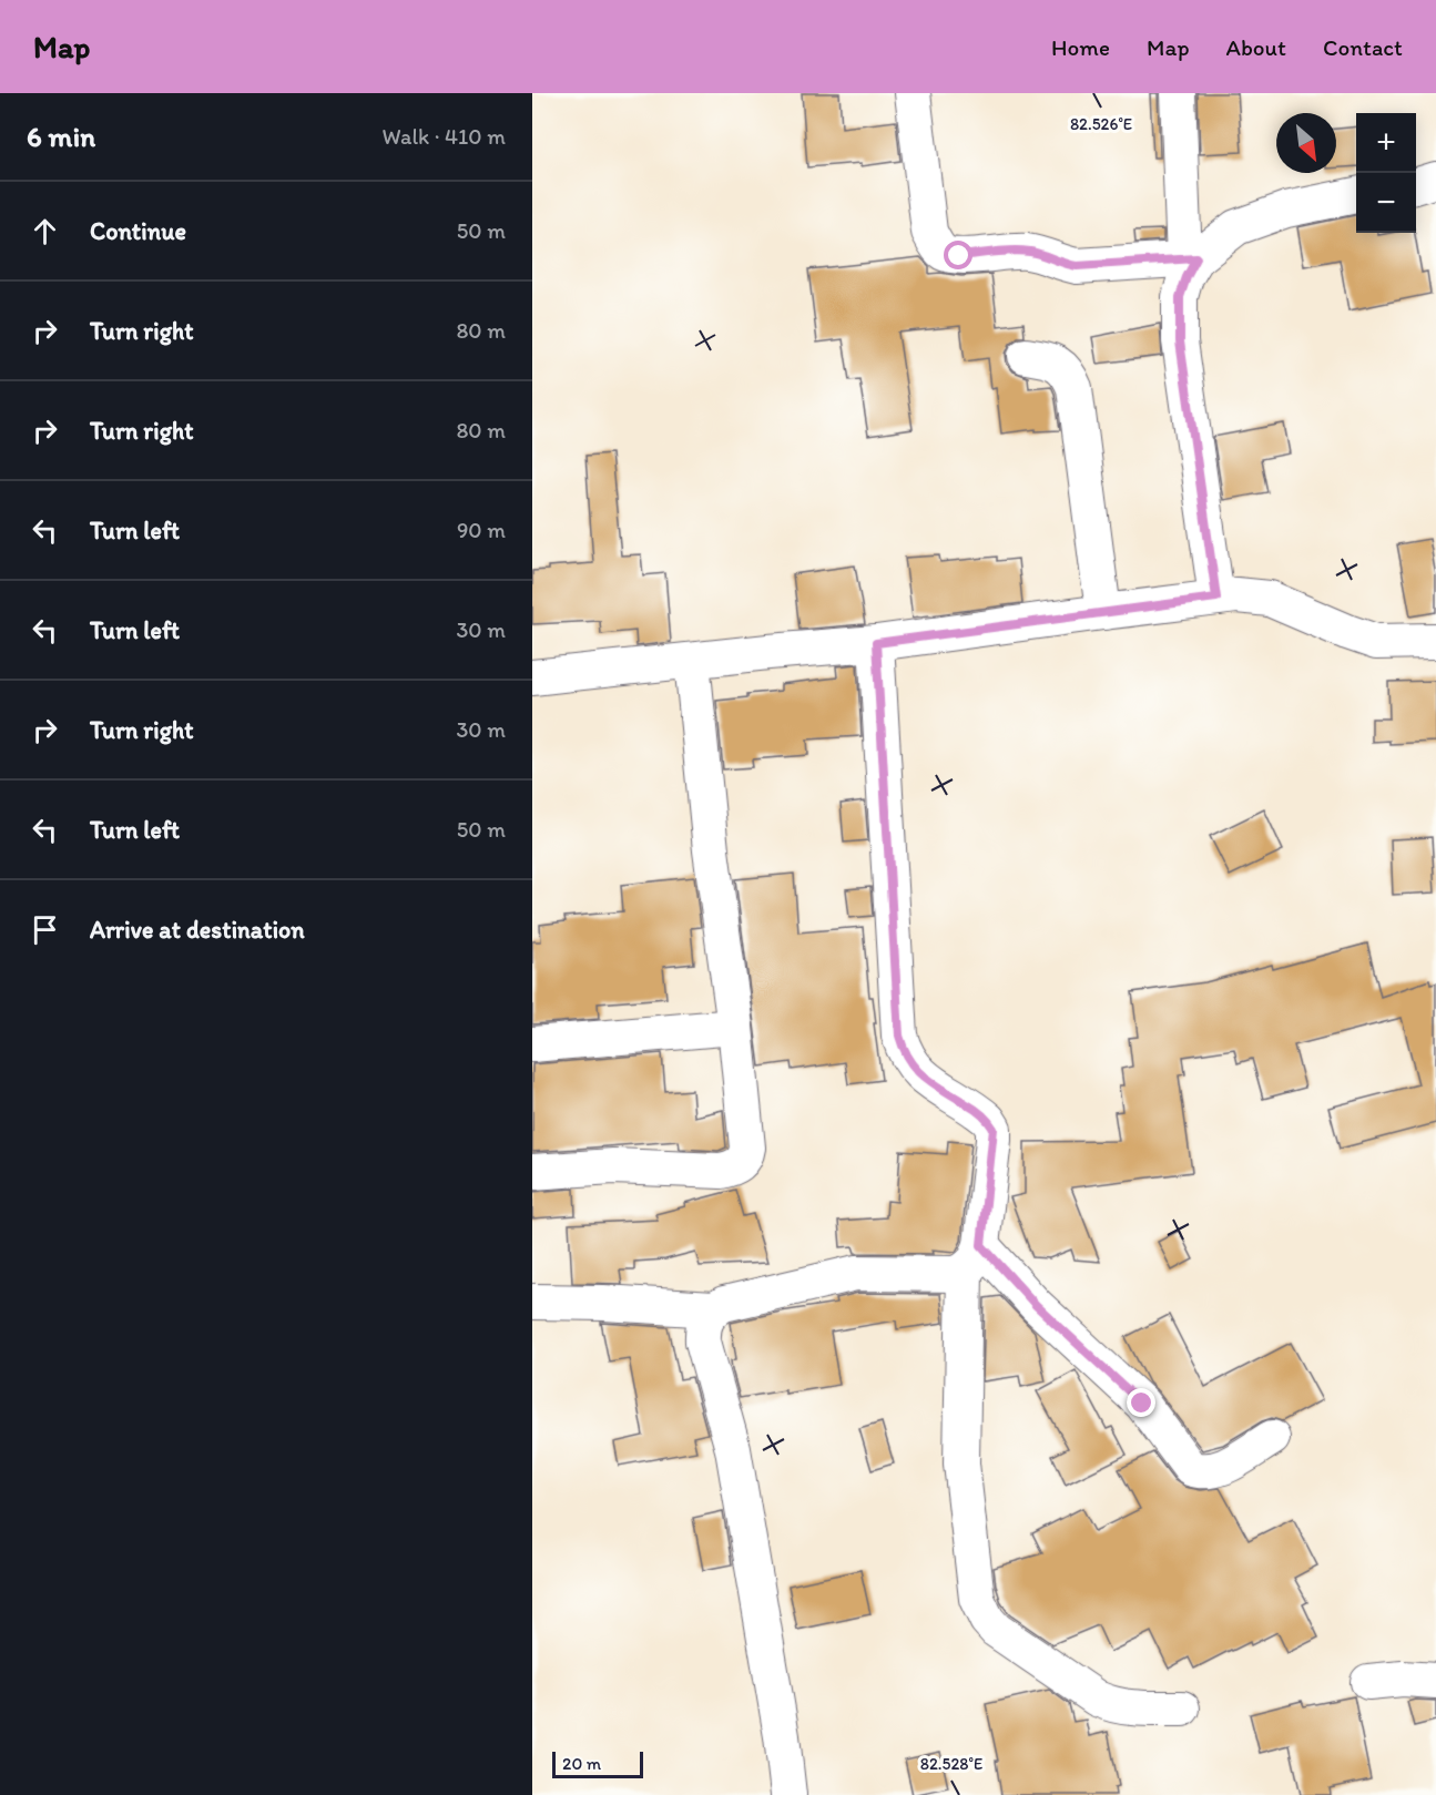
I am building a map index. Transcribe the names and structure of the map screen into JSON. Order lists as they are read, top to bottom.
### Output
{
  "scale_bar": "20 m",
  "north": "bottom right",
  "page": {
    "header": "Map",
    "nav": [
      "Home",
      "Map",
      "About",
      "Contact"
    ],
    "heading": ["6 min", "Walk · 410 m"],
    "map_buttons": ["+", "−"],
    "list": [
      ["Continue", "50 m"],
      ["Turn right", "80 m"],
      ["Turn right", "80 m"],
      ["Turn left", "90 m"],
      ["Turn left", "30 m"],
      ["Turn right", "30 m"],
      ["Turn left", "50 m"],
      "Arrive at destination"
    ],
    "scale": "20 m"
  },
  "coordinates": ["82.526°E", "82.528°E"]
}
